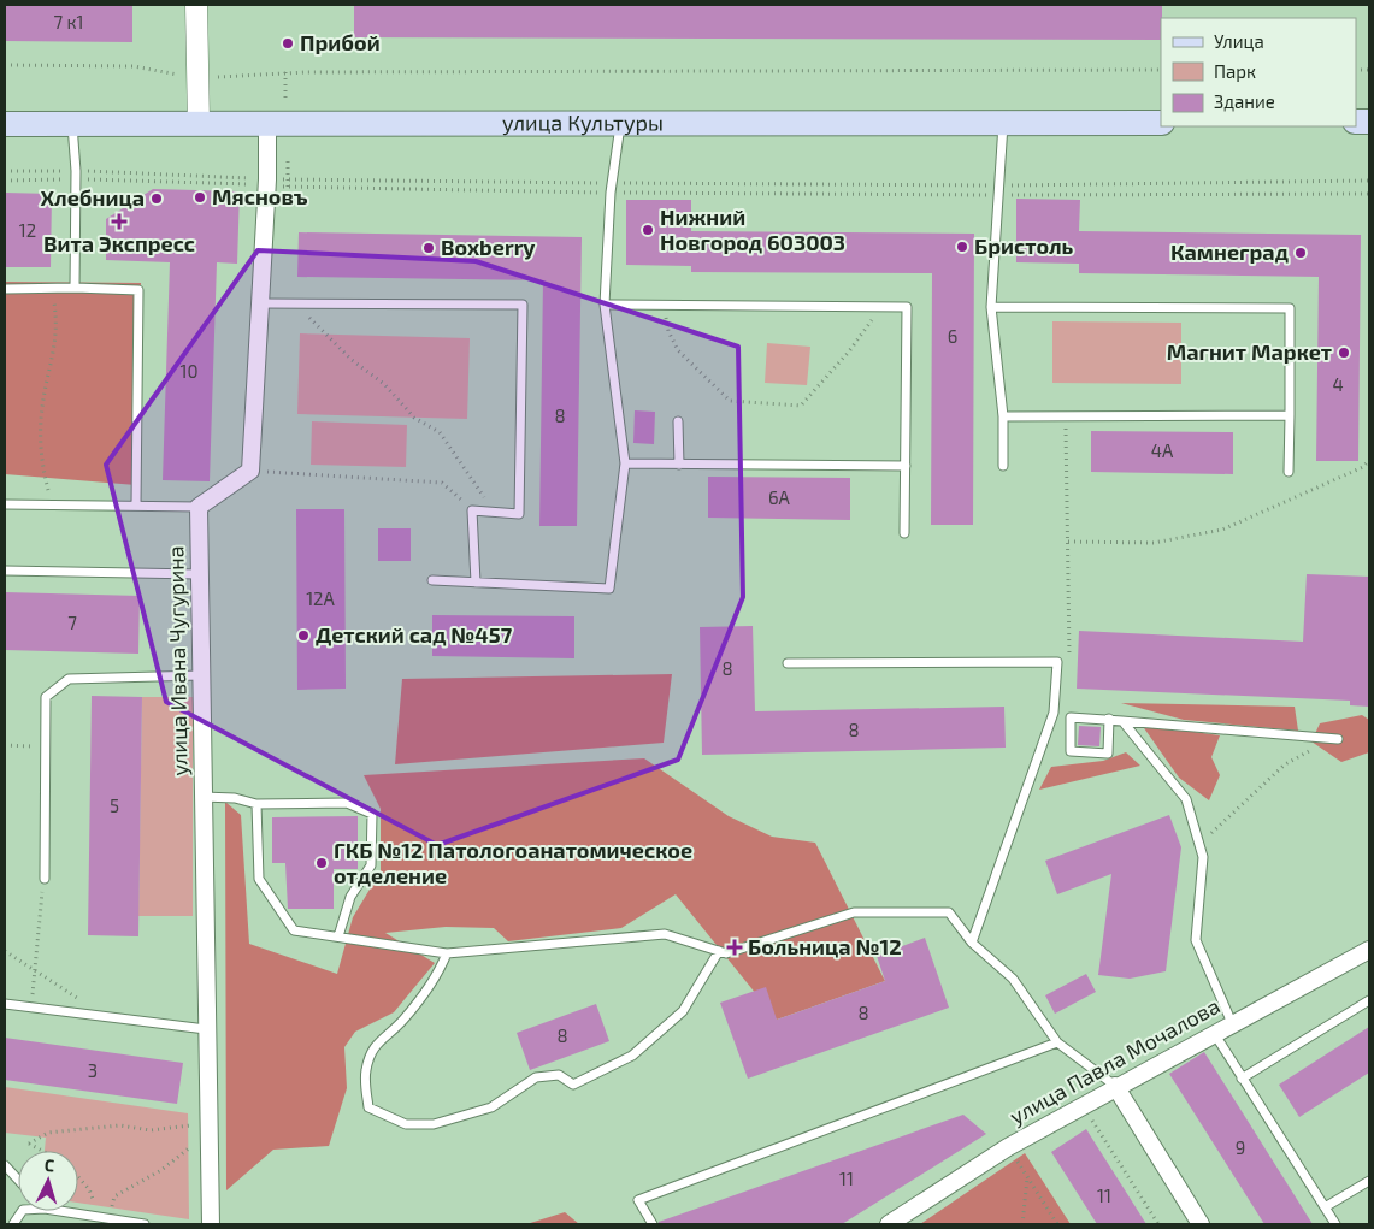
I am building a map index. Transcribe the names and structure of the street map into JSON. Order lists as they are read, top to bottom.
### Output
{
  "streets": {
    "main road": ["улица Культуры"],
    "street": ["улица Ивана Чугурина", "улица Павла Мочалова"]
  },
  "places": {
    "other": [
      "Прибой",
      "Мясновъ",
      "Хлебница",
      "Нижний Новгород 603003",
      "Бристоль",
      "Boxberry",
      "Камнеград",
      "Магнит Маркет",
      "Детский сад №457",
      "ГКБ №12 Патологоанатомическое отделение"
    ],
    "health": ["Вита Экспресс", "Больница №12"]
  },
  "house_numbers": [
    "7 к1",
    "12",
    "6",
    "10",
    "4",
    "8",
    "4А",
    "6А",
    "12А",
    "7",
    "8",
    "8",
    "5",
    "8",
    "8",
    "3",
    "9",
    "11",
    "11"
  ],
  "legend": ["Улица", "Парк", "Здание"],
  "north": "top"
}
